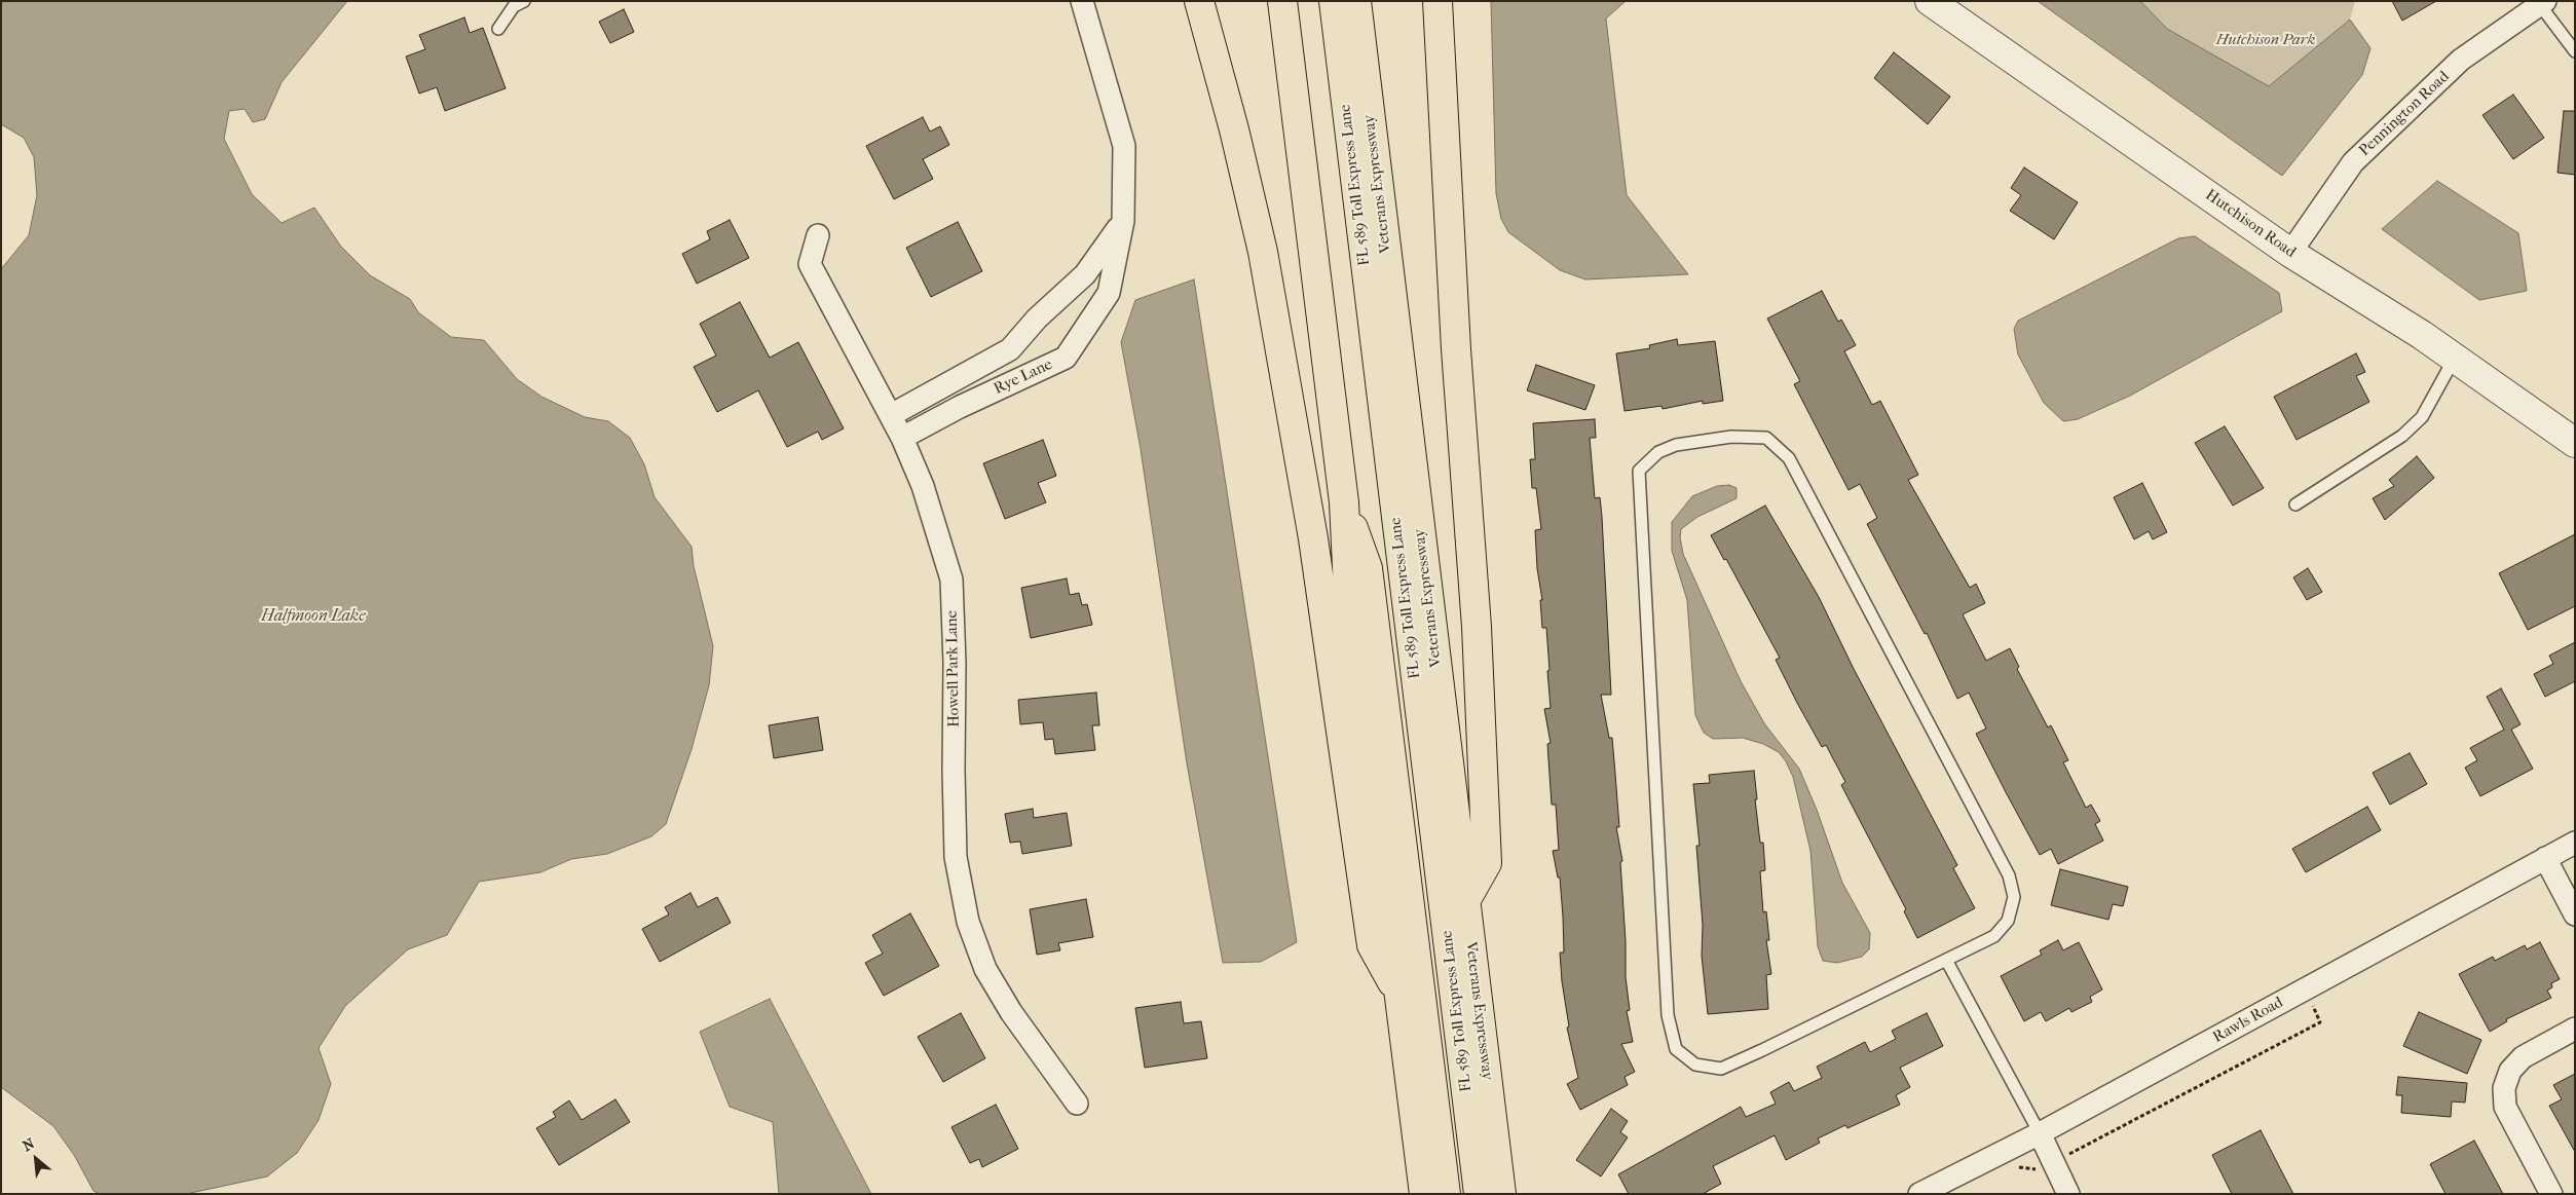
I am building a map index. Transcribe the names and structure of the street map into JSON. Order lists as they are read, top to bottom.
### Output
{
  "streets": {
    "highway": ["Veterans Expressway", "FL 589 Toll Express Lane"],
    "street": [
      "Pennington Road",
      "Hutchison Road",
      "Rye Lane",
      "Howell Park Lane",
      "Rawls Road"
    ]
  },
  "crossings": [
    ["Pennington Road", "Hutchison Road"],
    ["Rye Lane", "Howell Park Lane"]
  ],
  "water": ["Halfmoon Lake"],
  "parks": ["Hutchison Park"],
  "north": "top left"
}
